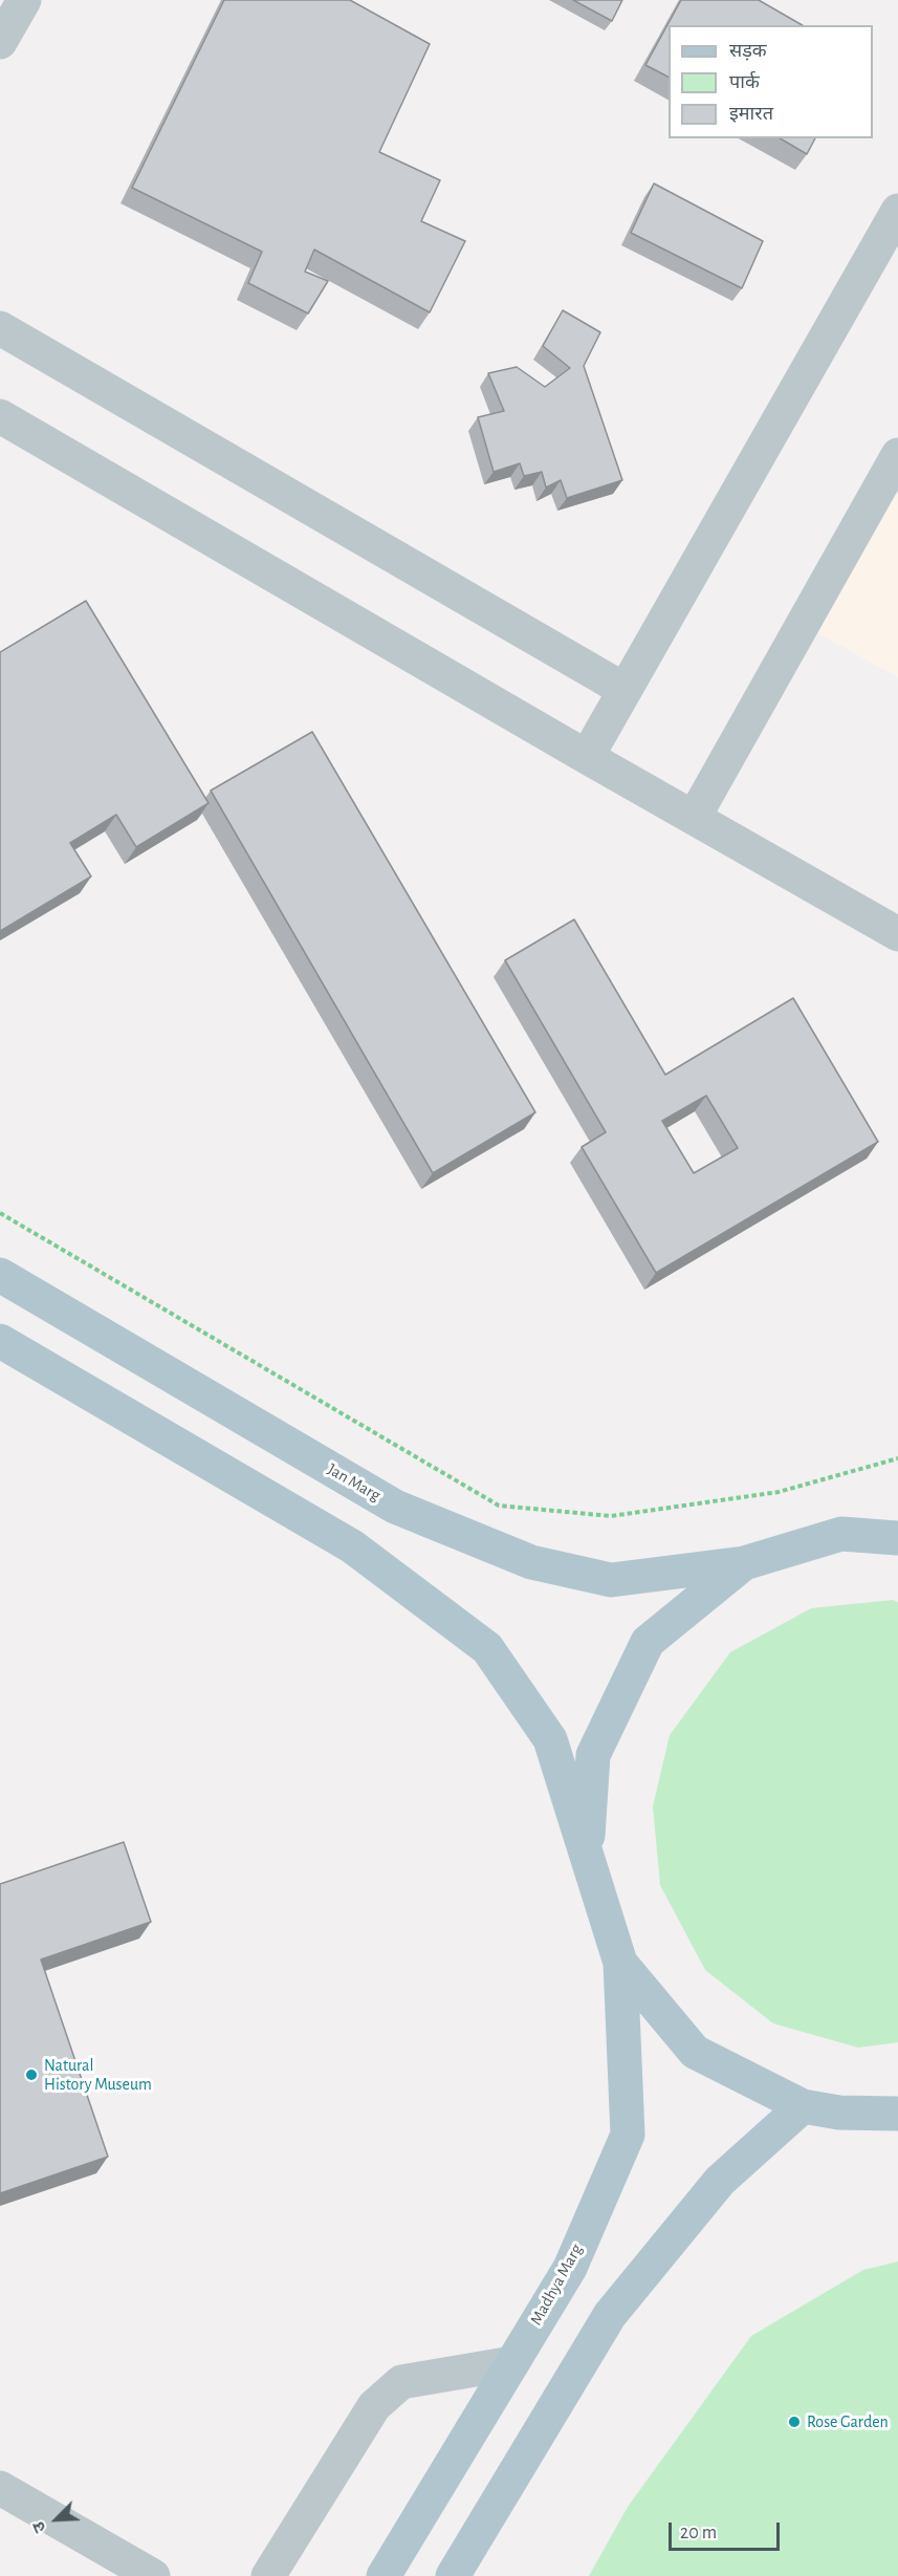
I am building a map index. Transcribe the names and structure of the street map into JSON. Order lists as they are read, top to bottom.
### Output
{
  "streets": {
    "main road": ["Jan Marg", "Madhya Marg"]
  },
  "places": ["Natural History Museum", "Rose Garden"],
  "legend": ["सड़क", "पार्क", "इमारत"],
  "scale_bar": "20 m",
  "north": "bottom left"
}
